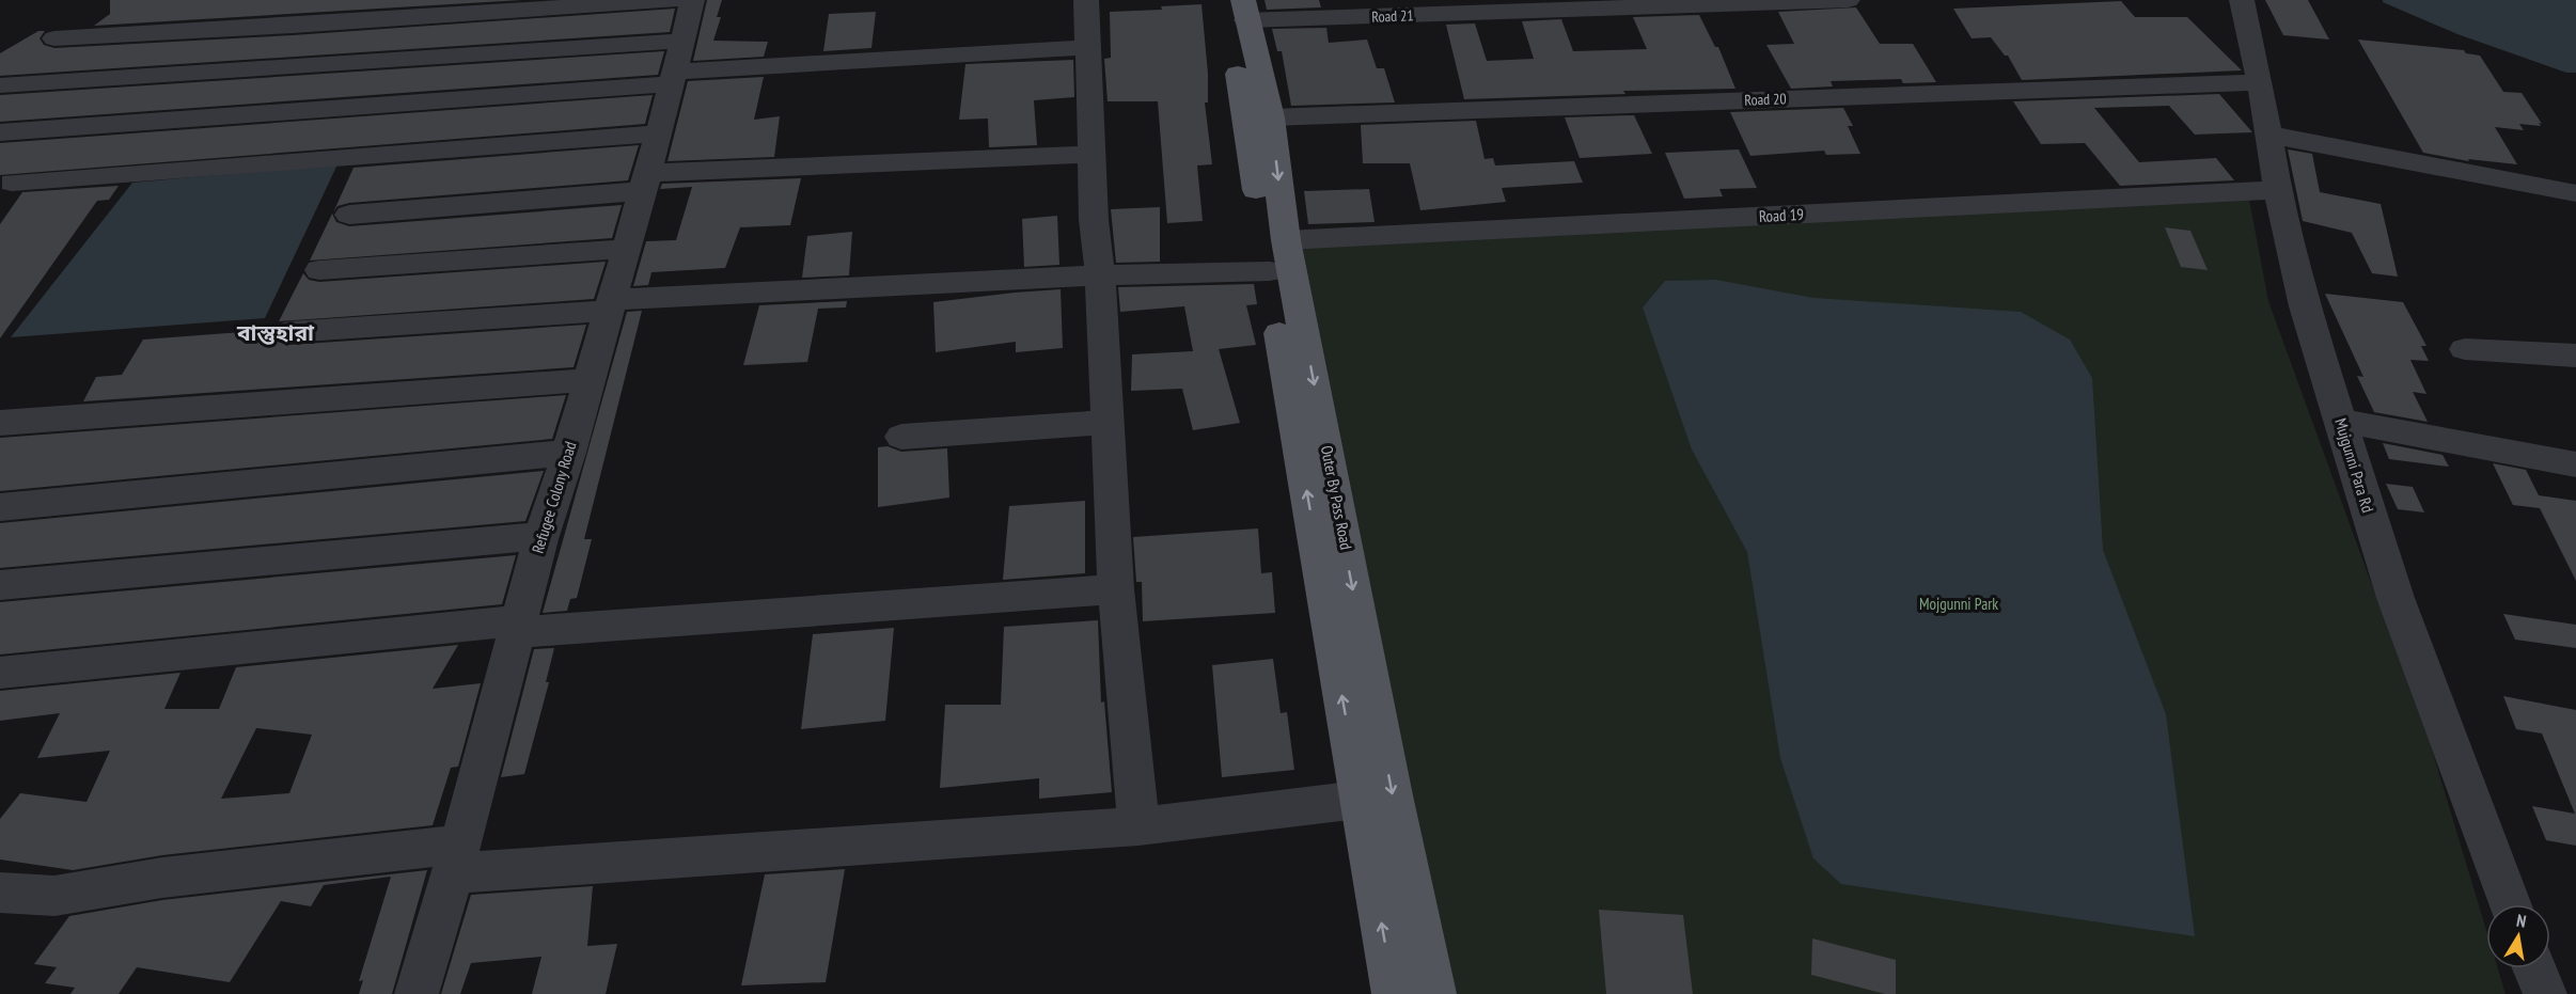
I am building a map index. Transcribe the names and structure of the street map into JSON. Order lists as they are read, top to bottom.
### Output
{
  "streets": {
    "main road": ["Outer By Pass Road"],
    "street": [
      "Road 21",
      "Road 20",
      "Road 19",
      "Mujgunni Para Rd",
      "Refugee Colony Road"
    ]
  },
  "crossings": [
    ["Road 21", "Outer By Pass Road"],
    ["Road 20", "Mujgunni Para Rd"],
    ["Road 20", "Outer By Pass Road"],
    ["Road 19", "Mujgunni Para Rd"],
    ["Road 19", "Outer By Pass Road"]
  ],
  "districts": ["বাস্তুহারা"],
  "parks": ["Mojgunni Park"],
  "north": "top"
}
